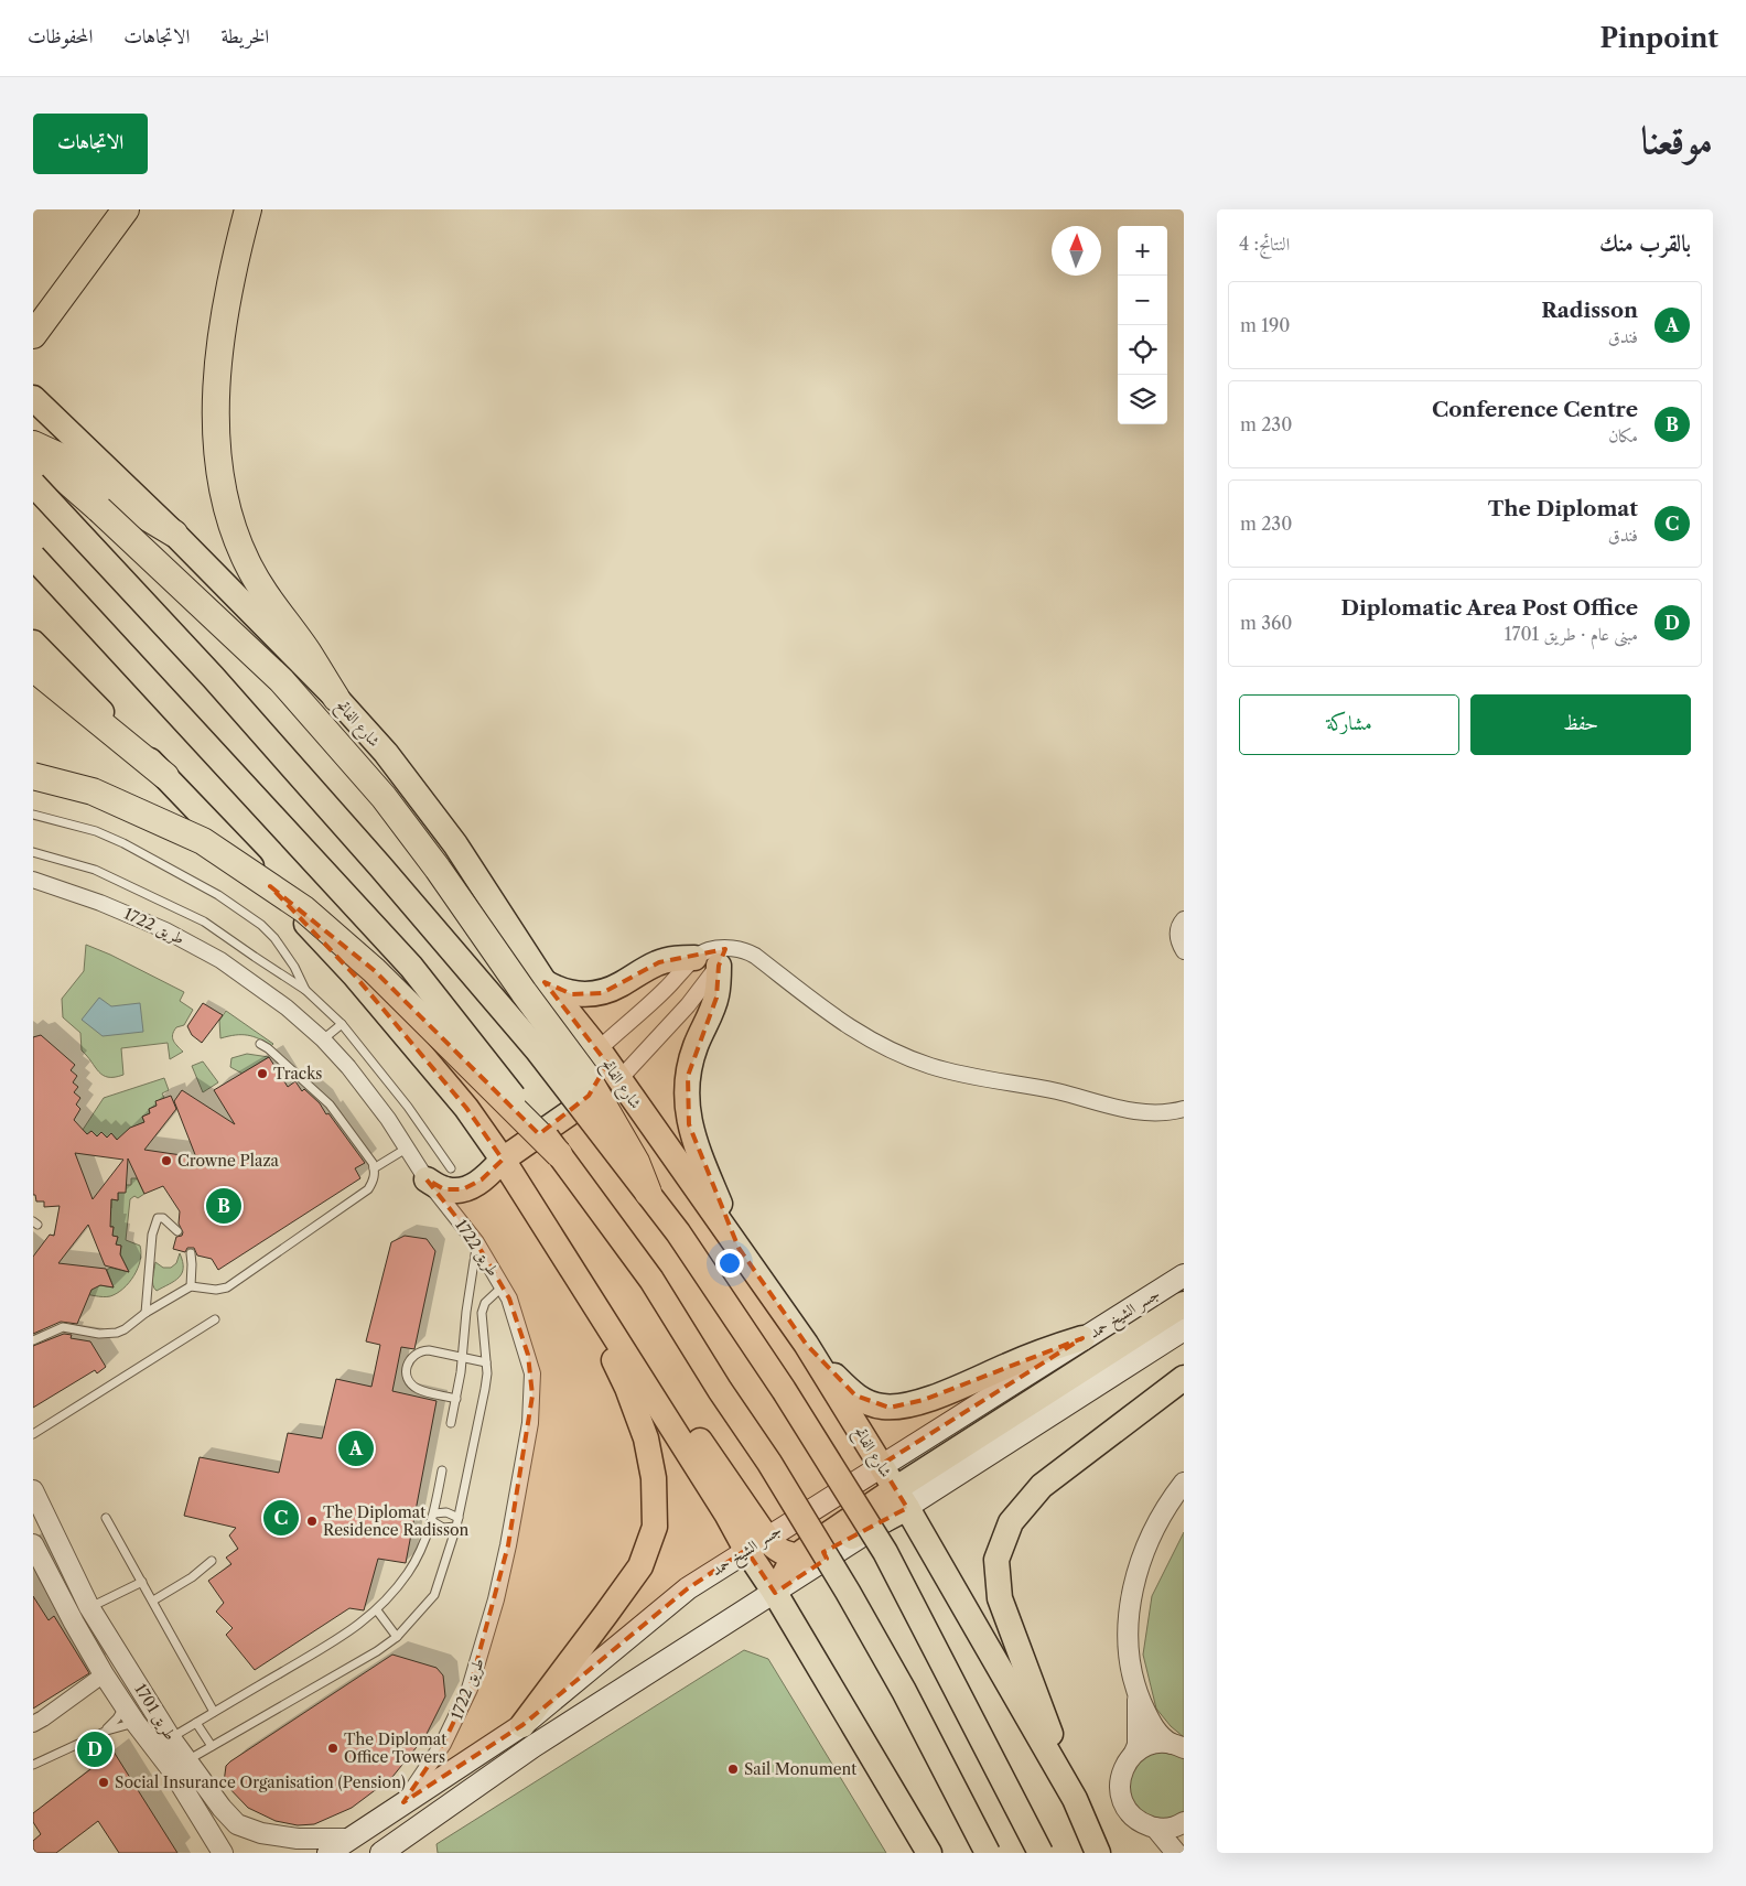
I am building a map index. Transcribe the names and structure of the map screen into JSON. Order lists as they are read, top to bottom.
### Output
{
  "streets": {
    "main road": ["شارع الفاتح", "جسر الشيخ حمد"],
    "street": ["طريق 1722", "طريق 1701"]
  },
  "crossings": [
    ["شارع الفاتح", "جسر الشيخ حمد"],
    ["طريق 1722", "جسر الشيخ حمد"],
    ["جسر الشيخ حمد", "طريق 1701"]
  ],
  "places": [
    "Tracks",
    "Crowne Plaza",
    "The Diplomat Residence Radisson",
    "The Diplomat Office Towers",
    "Sail Monument",
    "Social Insurance Organisation (Pension)"
  ],
  "north": "top",
  "page": {
    "header": "Pinpoint",
    "nav": ["الخريطة", "الاتجاهات", "المحفوظات"],
    "title": "موقعنا",
    "buttons": [
      "الاتجاهات",
      ["حفظ", "مشاركة"]
    ],
    "heading": ["بالقرب منك", "النتائج: 4"],
    "map_buttons": ["+", "−"],
    "list": [
      {
        "mark": "A",
        "name": "Radisson",
        "note": "فندق",
        "value": "190 m"
      },
      {
        "mark": "B",
        "name": "Conference Centre",
        "note": "مكان",
        "value": "230 m"
      },
      {
        "mark": "C",
        "name": "The Diplomat",
        "note": "فندق",
        "value": "230 m"
      },
      {
        "mark": "D",
        "name": "Diplomatic Area Post Office",
        "note": "مبنى عام · طريق 1701",
        "value": "360 m"
      }
    ],
    "pins": [
      "B",
      "A",
      "C",
      "D"
    ]
  }
}
